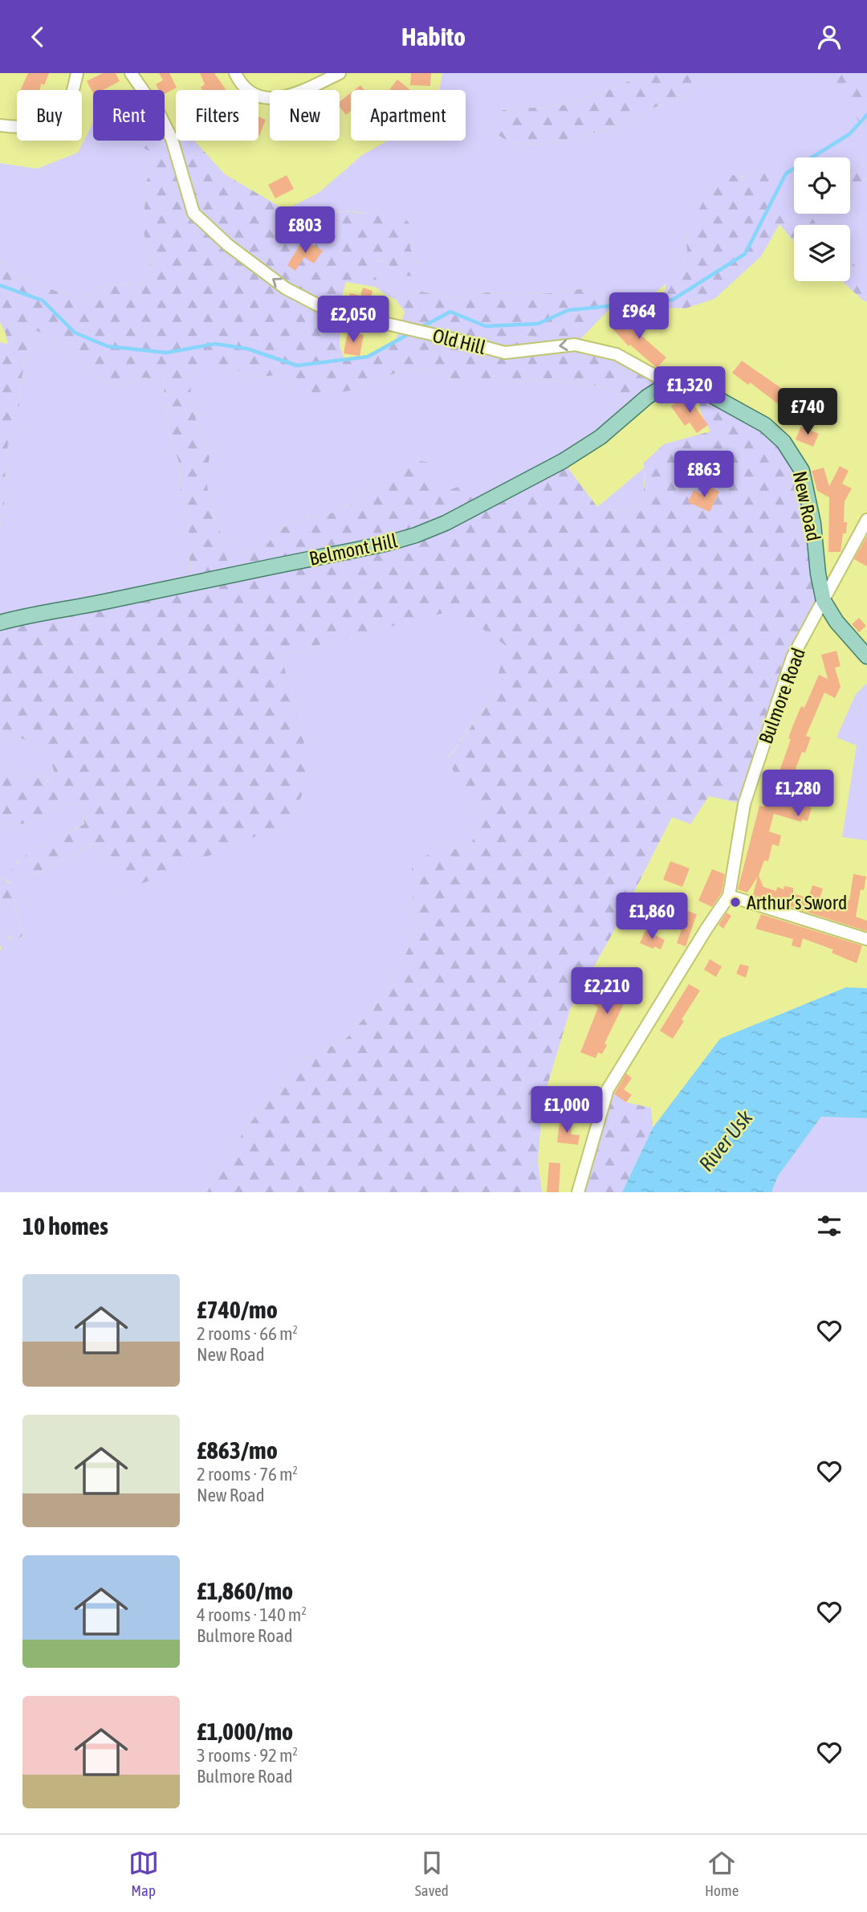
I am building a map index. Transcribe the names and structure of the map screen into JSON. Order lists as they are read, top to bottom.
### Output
{
  "streets": {
    "main road": ["New Road", "Belmont Hill"],
    "street": ["Old Hill", "Bulmore Road"]
  },
  "crossings": [
    ["Old Hill", "New Road"],
    ["Old Hill", "Belmont Hill"],
    ["New Road", "Belmont Hill"],
    ["New Road", "Bulmore Road"]
  ],
  "one_way": ["Old Hill"],
  "water": ["River Usk"],
  "places": ["Arthur’s Sword"],
  "page": {
    "header": "Habito",
    "chip": [
      "Buy",
      "Rent",
      "Filters",
      "New",
      "Apartment"
    ],
    "price": [
      "£803",
      "£964",
      "£2,050",
      "£1,320",
      "£740",
      "£863",
      "£1,280",
      "£1,860",
      "£2,210",
      "£1,000"
    ],
    "heading": "10 homes",
    "list": [
      {
        "name": "£740/mo",
        "note": "2 rooms · 66 m² · New Road"
      },
      {
        "name": "£863/mo",
        "note": "2 rooms · 76 m² · New Road"
      },
      {
        "name": "£1,860/mo",
        "note": "4 rooms · 140 m² · Bulmore Road"
      },
      {
        "name": "£1,000/mo",
        "note": "3 rooms · 92 m² · Bulmore Road"
      }
    ],
    "tabs": ["Map", "Saved", "Home"]
  }
}
